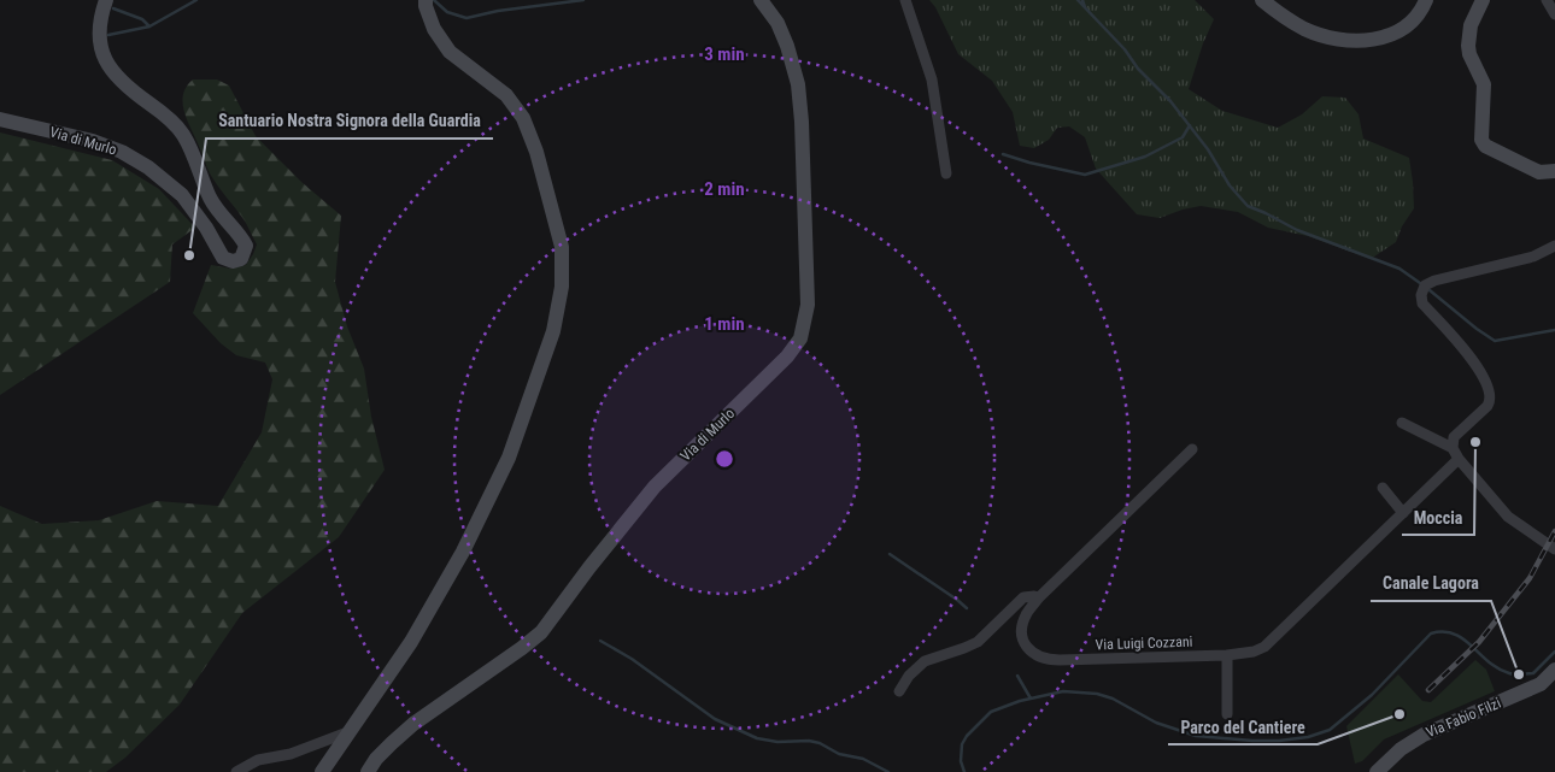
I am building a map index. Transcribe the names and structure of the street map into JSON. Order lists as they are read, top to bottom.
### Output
{
  "streets": {
    "street": ["Via di Murlo", "Via Luigi Cozzani", "Via Fabio Filzi"]
  },
  "places": [
    "Santuario Nostra Signora della Guardia",
    "Moccia",
    "Canale Lagora",
    "Parco del Cantiere"
  ],
  "rings": ["3 min", "2 min", "1 min"]
}
